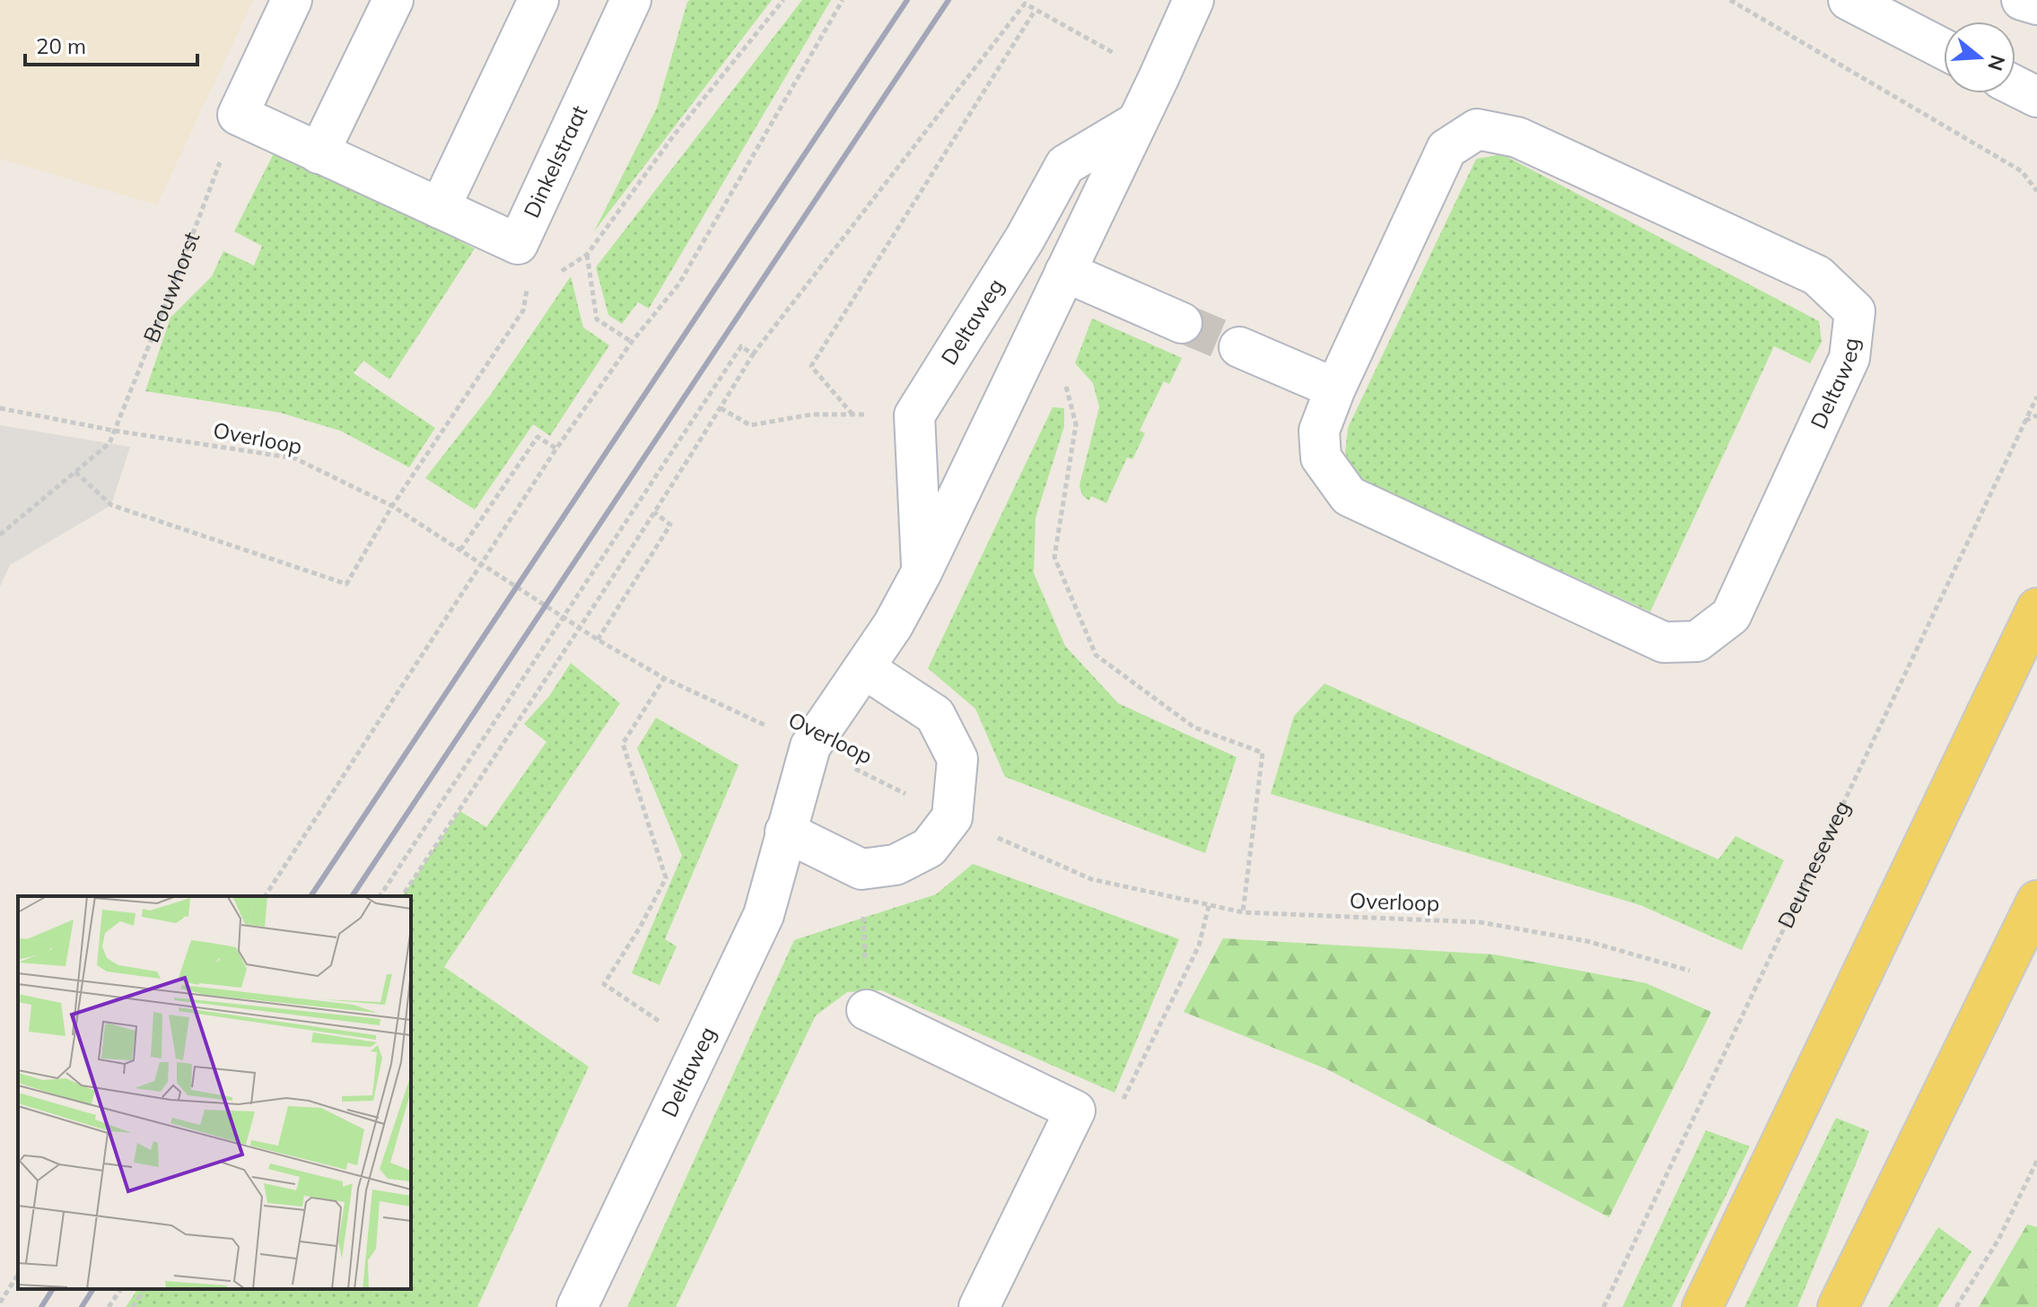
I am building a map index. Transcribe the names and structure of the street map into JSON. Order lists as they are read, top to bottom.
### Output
{
  "streets": {
    "street": ["Dinkelstraat", "Deltaweg"],
    "path": ["Brouwhorst", "Overloop", "Deurneseweg"]
  },
  "crossings": [
    ["Dinkelstraat", "Brouwhorst"],
    ["Brouwhorst", "Overloop"],
    ["Deltaweg", "Overloop"]
  ],
  "scale_bar": "20 m",
  "north": "right"
}
